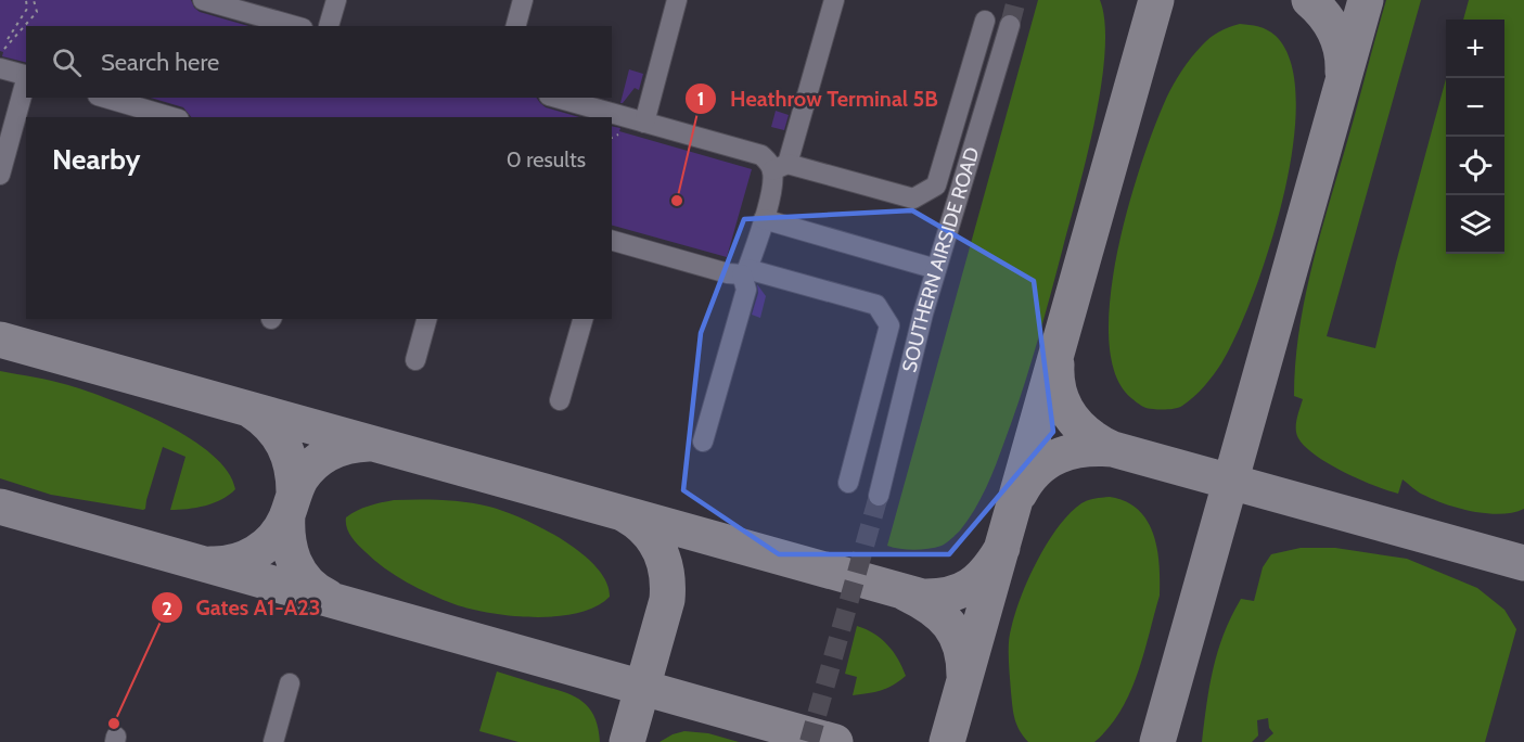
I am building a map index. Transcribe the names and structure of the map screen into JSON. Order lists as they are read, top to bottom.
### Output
{
  "streets": {
    "street": ["SOUTHERN AIRSIDE ROAD"]
  },
  "places": ["Heathrow Terminal 5B", "Gates A1-A23"],
  "page": {
    "map_buttons": ["+", "−"],
    "search": "Search here",
    "heading": ["Nearby", "0 results"]
  }
}
